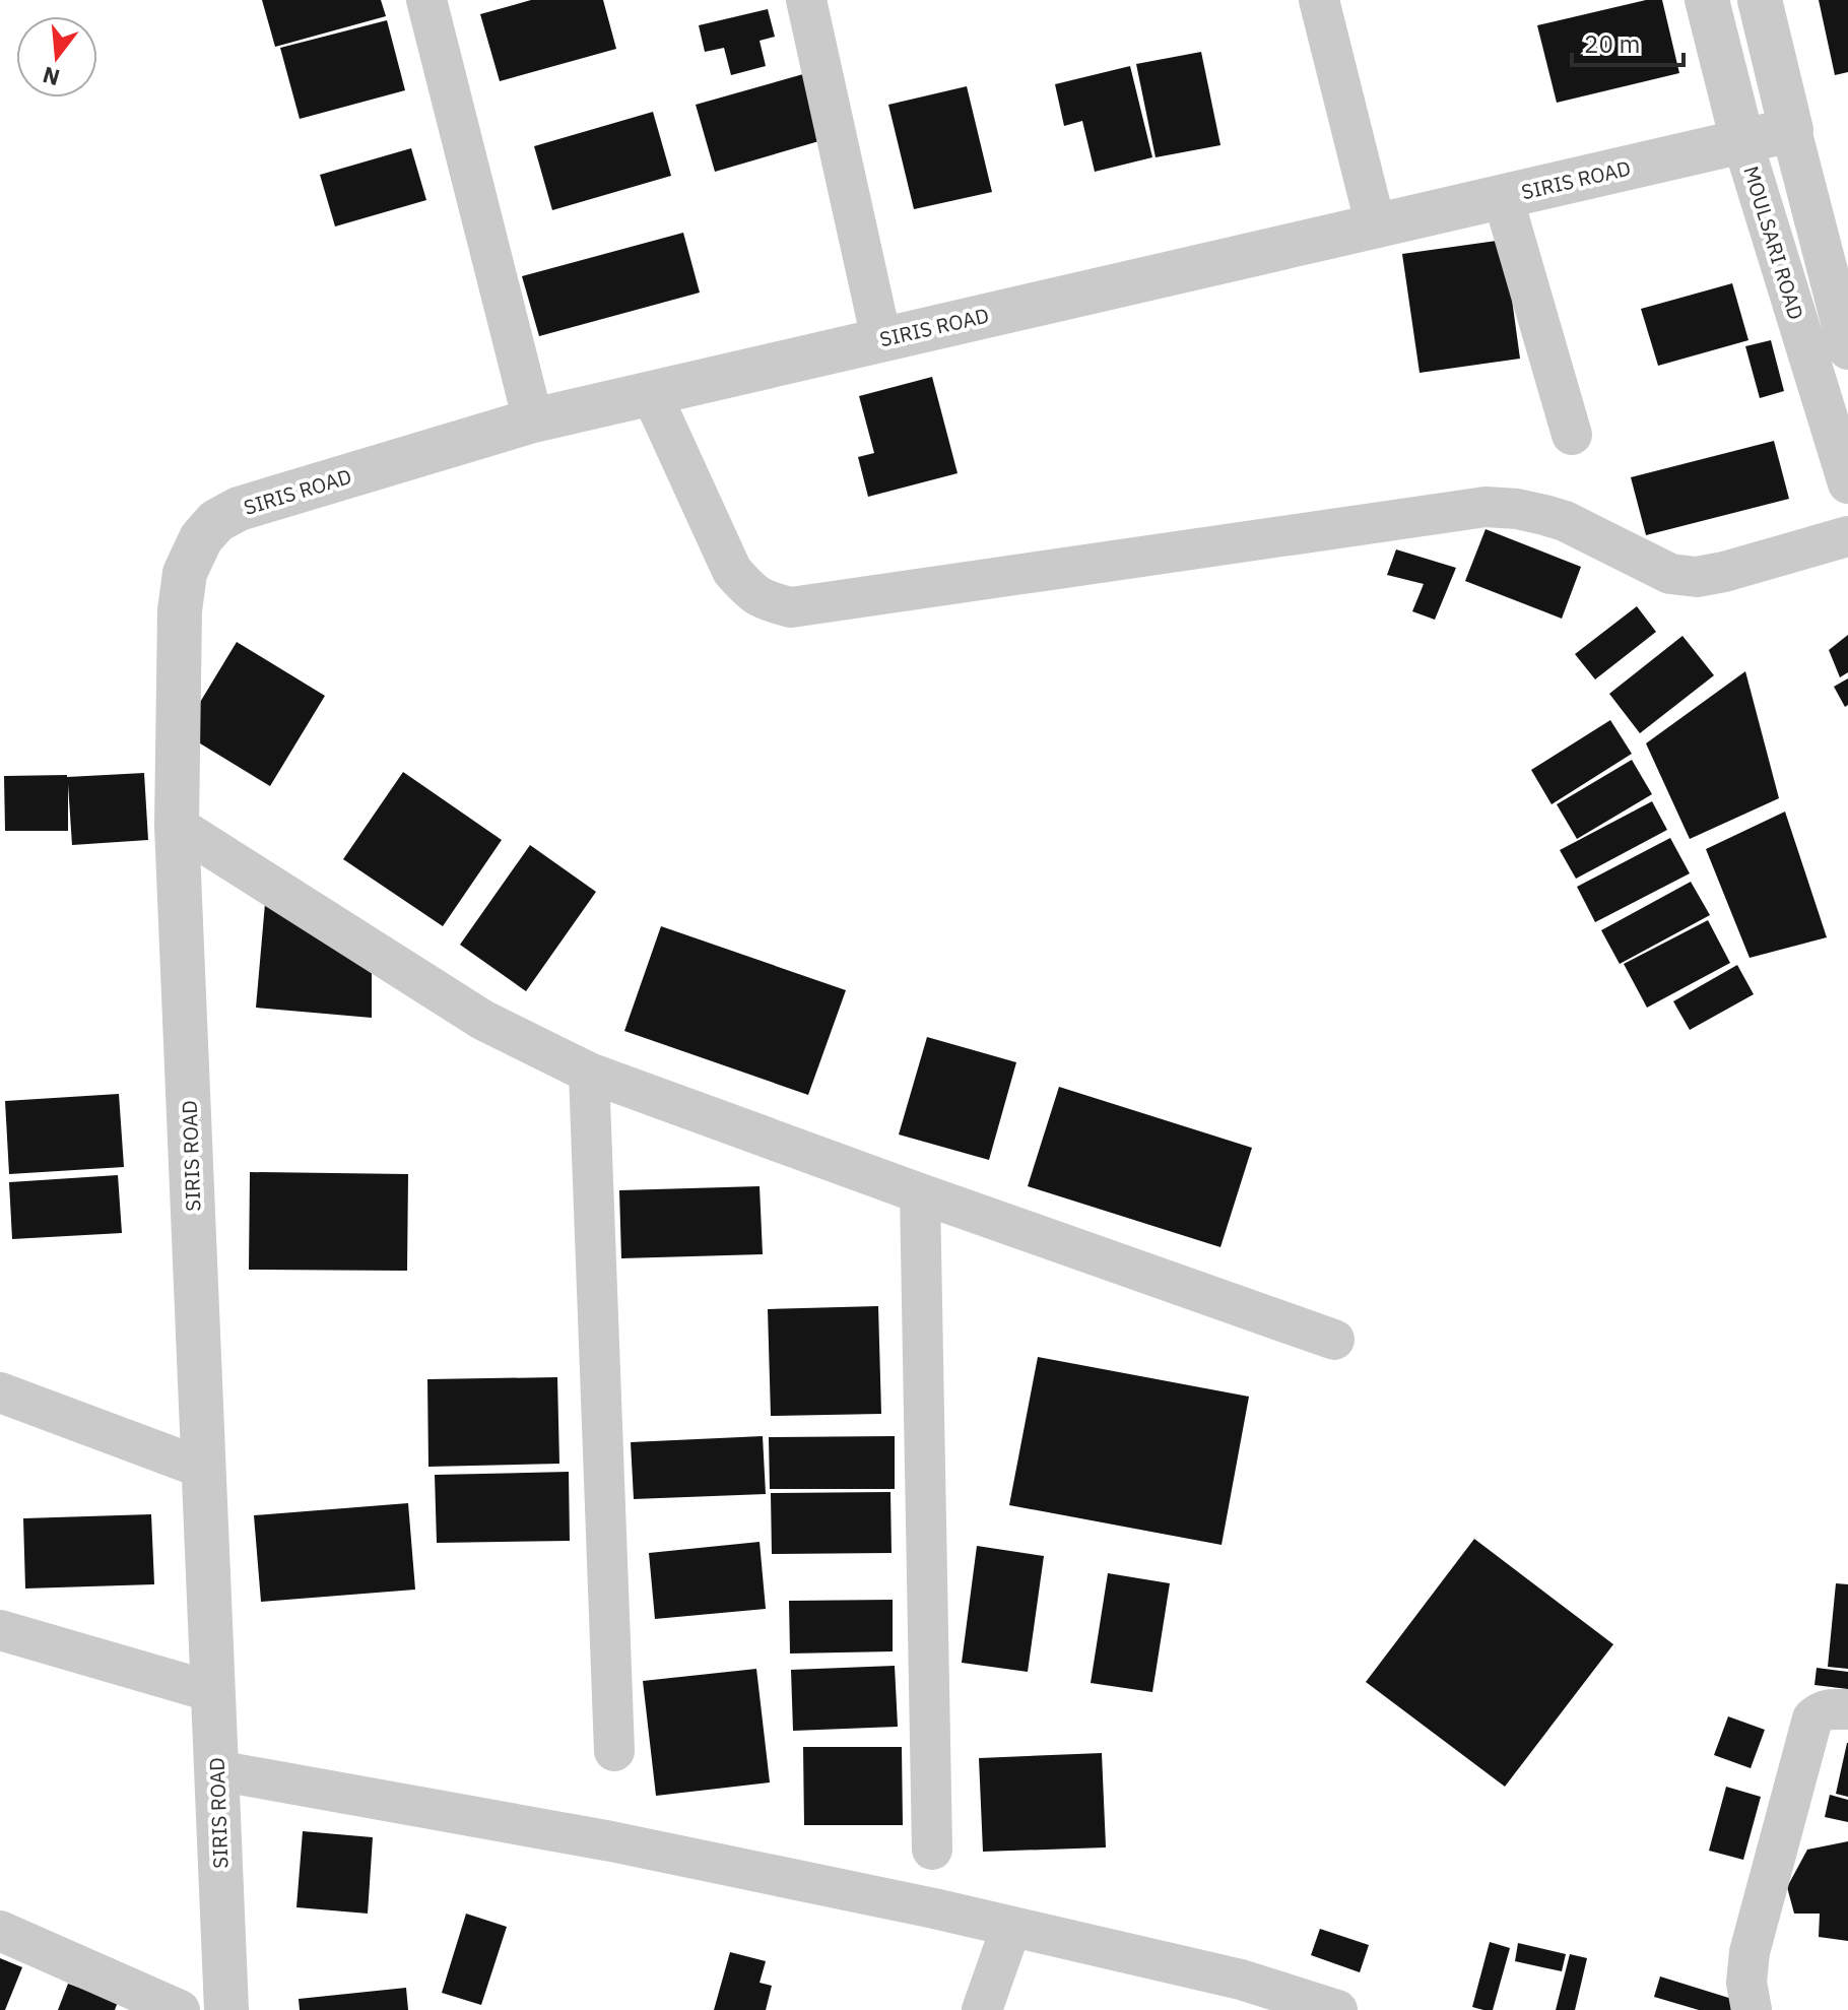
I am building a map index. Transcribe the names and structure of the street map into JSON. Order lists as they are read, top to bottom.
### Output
{
  "streets": {
    "street": ["SIRIS ROAD", "MOULSARI ROAD"]
  },
  "crossings": [
    ["SIRIS ROAD", "MOULSARI ROAD"]
  ],
  "scale_bar": "20 m",
  "north": "bottom"
}
